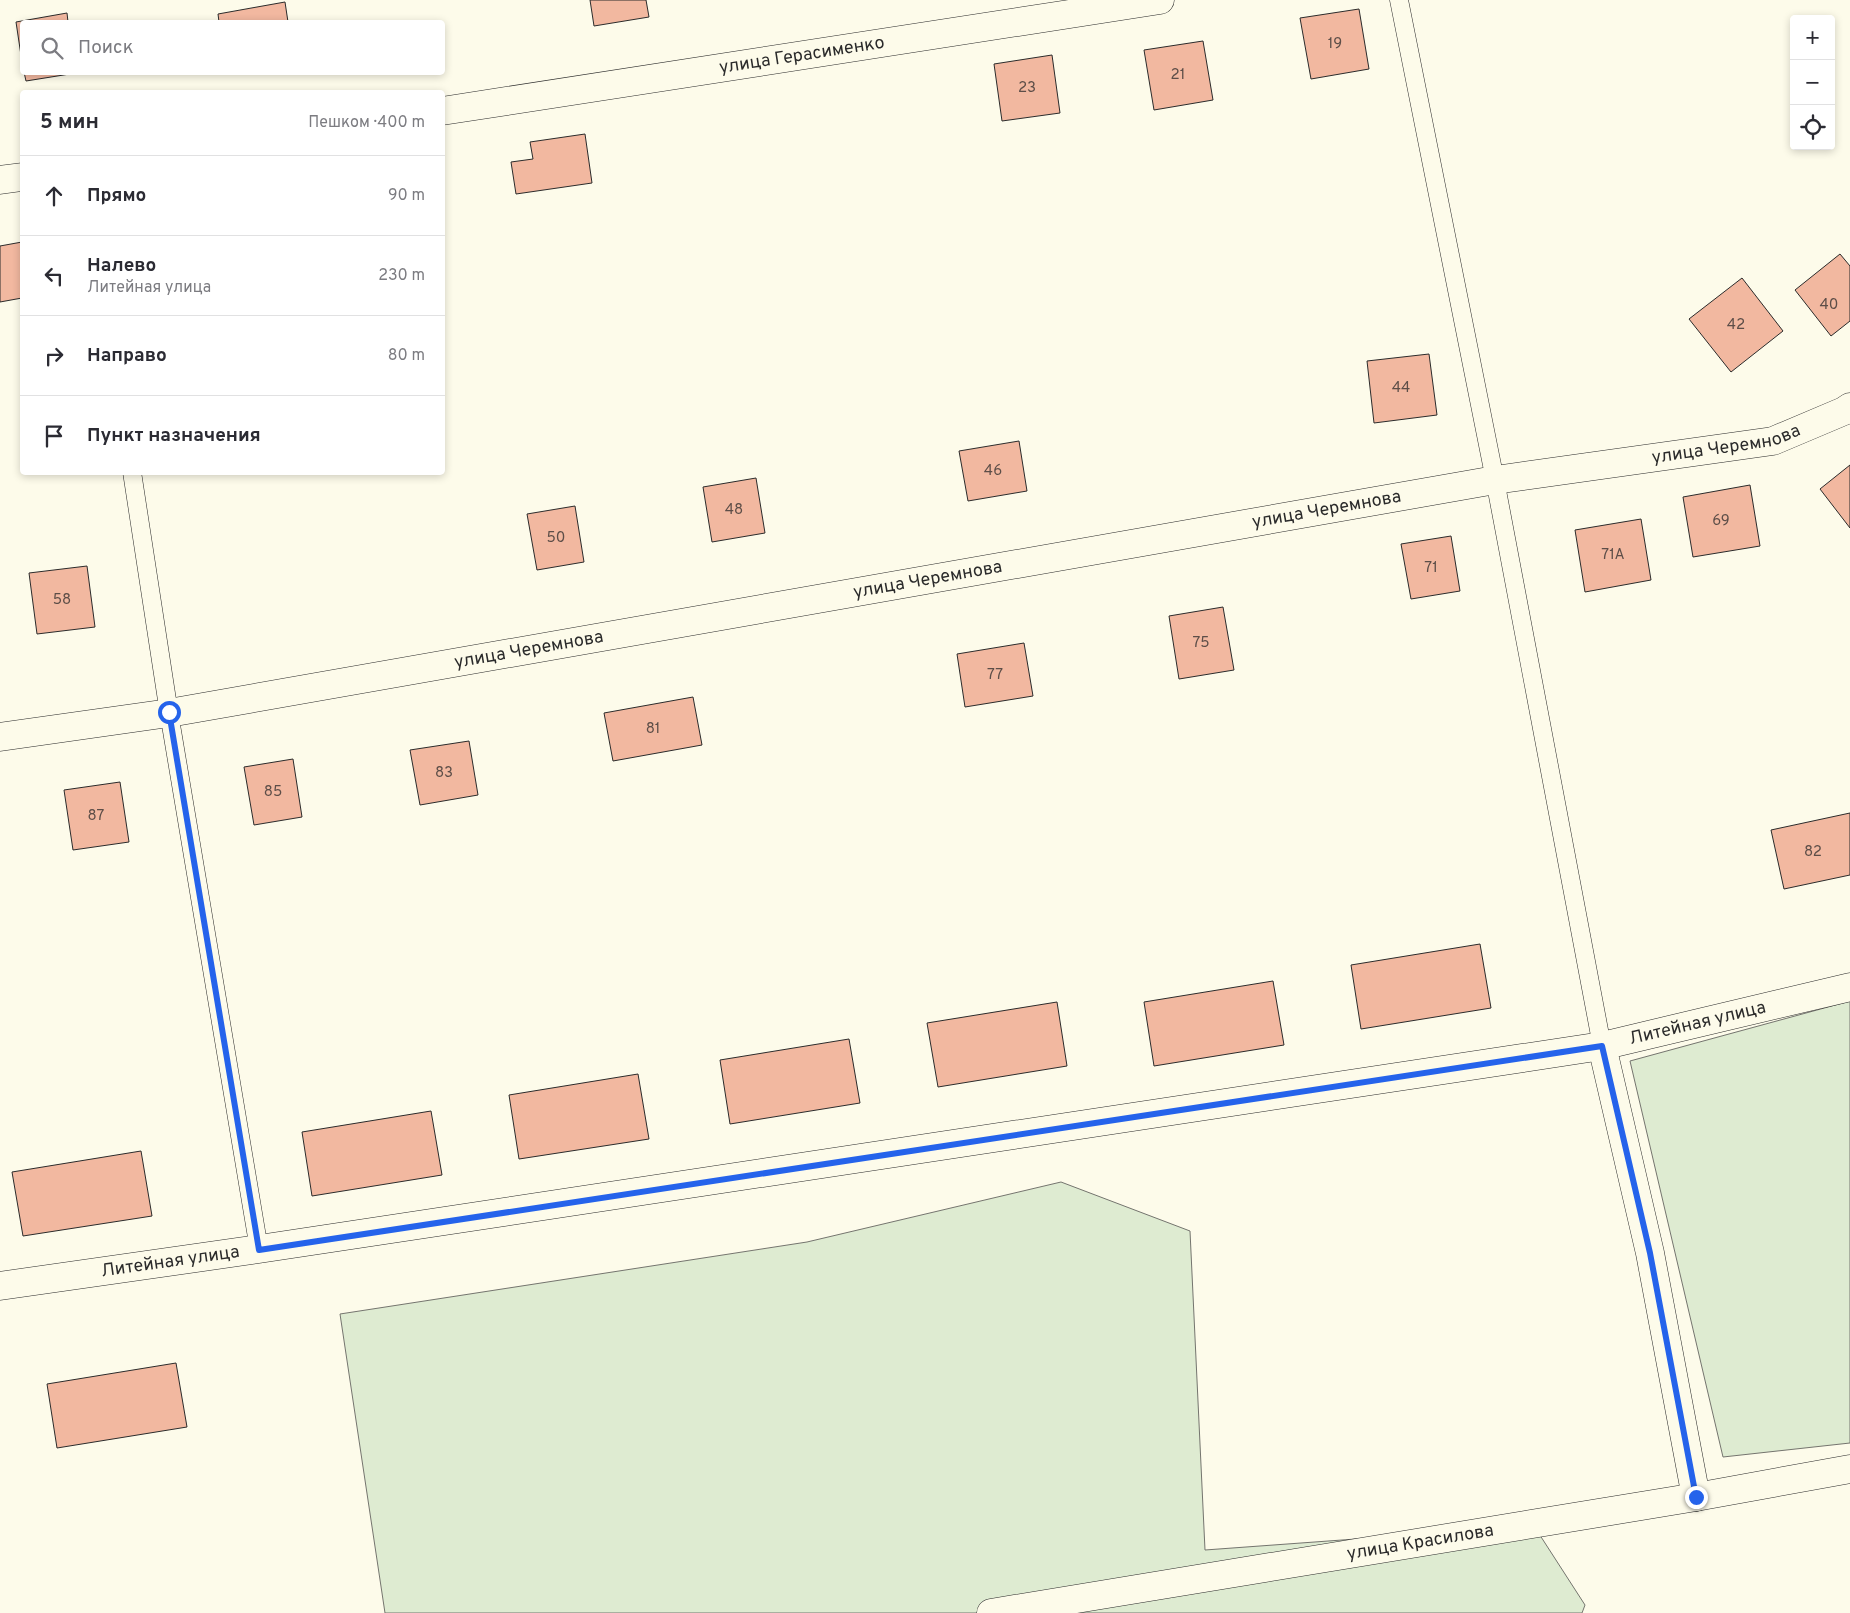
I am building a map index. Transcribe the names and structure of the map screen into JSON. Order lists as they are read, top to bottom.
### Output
{
  "streets": {
    "street": [
      "улица Герасименко",
      "улица Черемнова",
      "Литейная улица",
      "улица Красилова"
    ]
  },
  "house_numbers": [
    "19",
    "21",
    "23",
    "40",
    "42",
    "44",
    "46",
    "48",
    "69",
    "50",
    "71А",
    "71",
    "58",
    "75",
    "77",
    "81",
    "83",
    "85",
    "87",
    "82"
  ],
  "page": {
    "map_buttons": ["+", "−"],
    "search": "Поиск",
    "heading": ["5 мин", "Пешком · 400 m"],
    "list": [
      ["Прямо", "90 m"],
      ["Налево", "Литейная улица", "230 m"],
      ["Направо", "80 m"],
      "Пункт назначения"
    ]
  }
}
